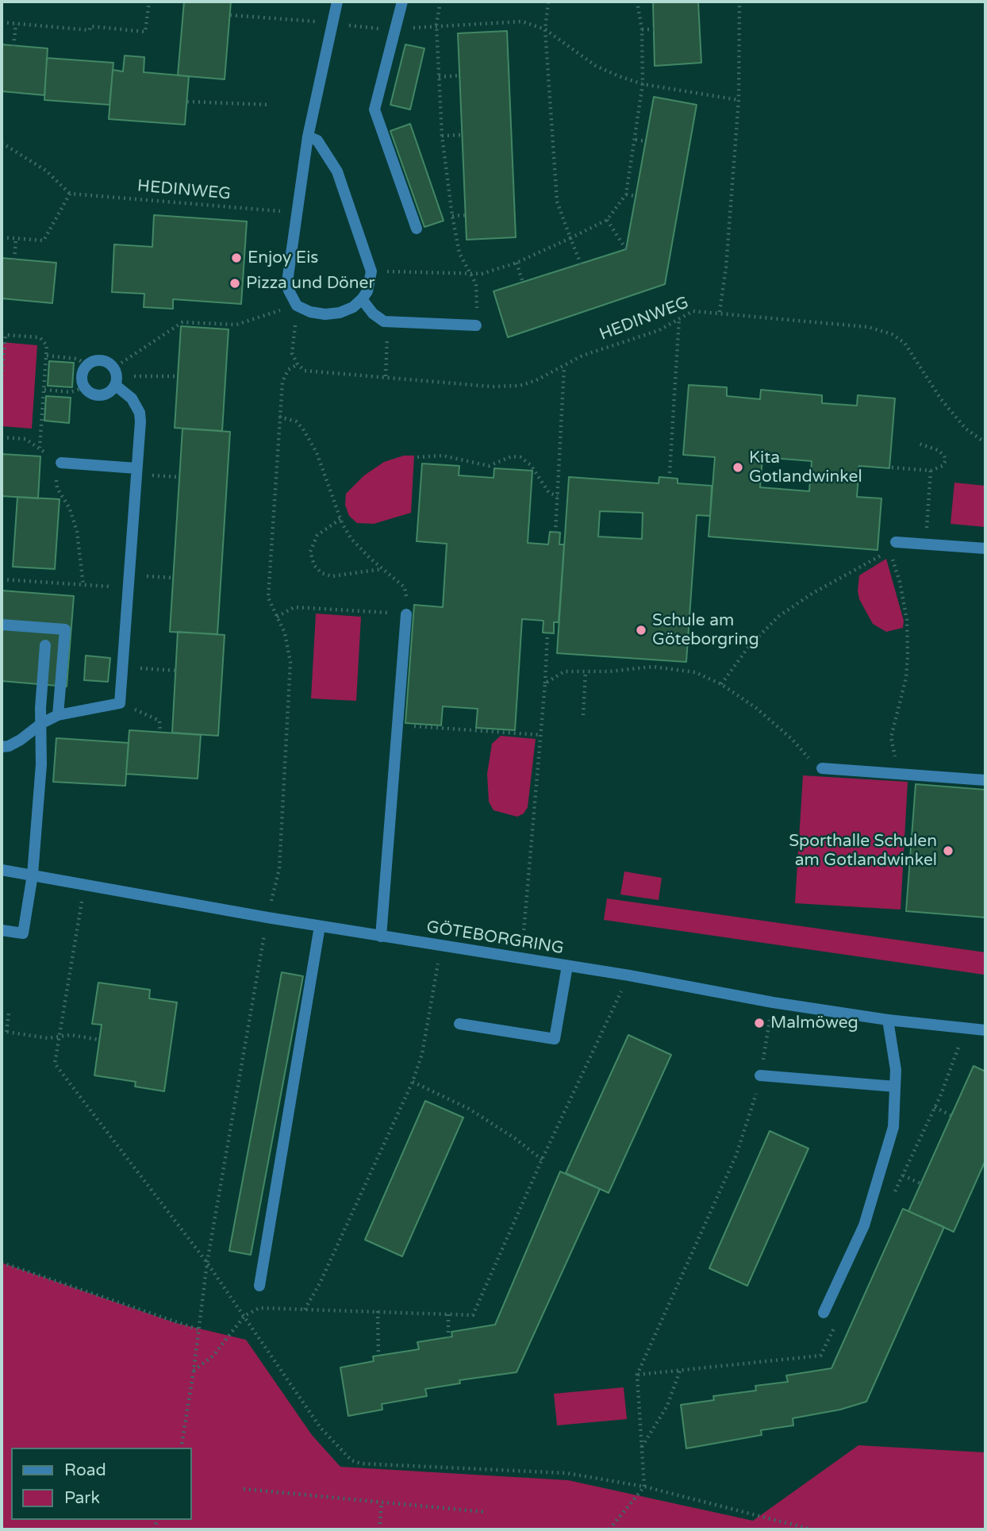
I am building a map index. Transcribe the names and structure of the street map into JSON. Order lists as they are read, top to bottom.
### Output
{
  "streets": {
    "street": ["GÖTEBORGRING"],
    "path": ["HEDINWEG"]
  },
  "places": [
    "Enjoy Eis",
    "Pizza und Döner",
    "Kita Gotlandwinkel",
    "Schule am Göteborgring",
    "Sporthalle Schulen am Gotlandwinkel",
    "Malmöweg"
  ],
  "legend": ["Road", "Park"]
}
